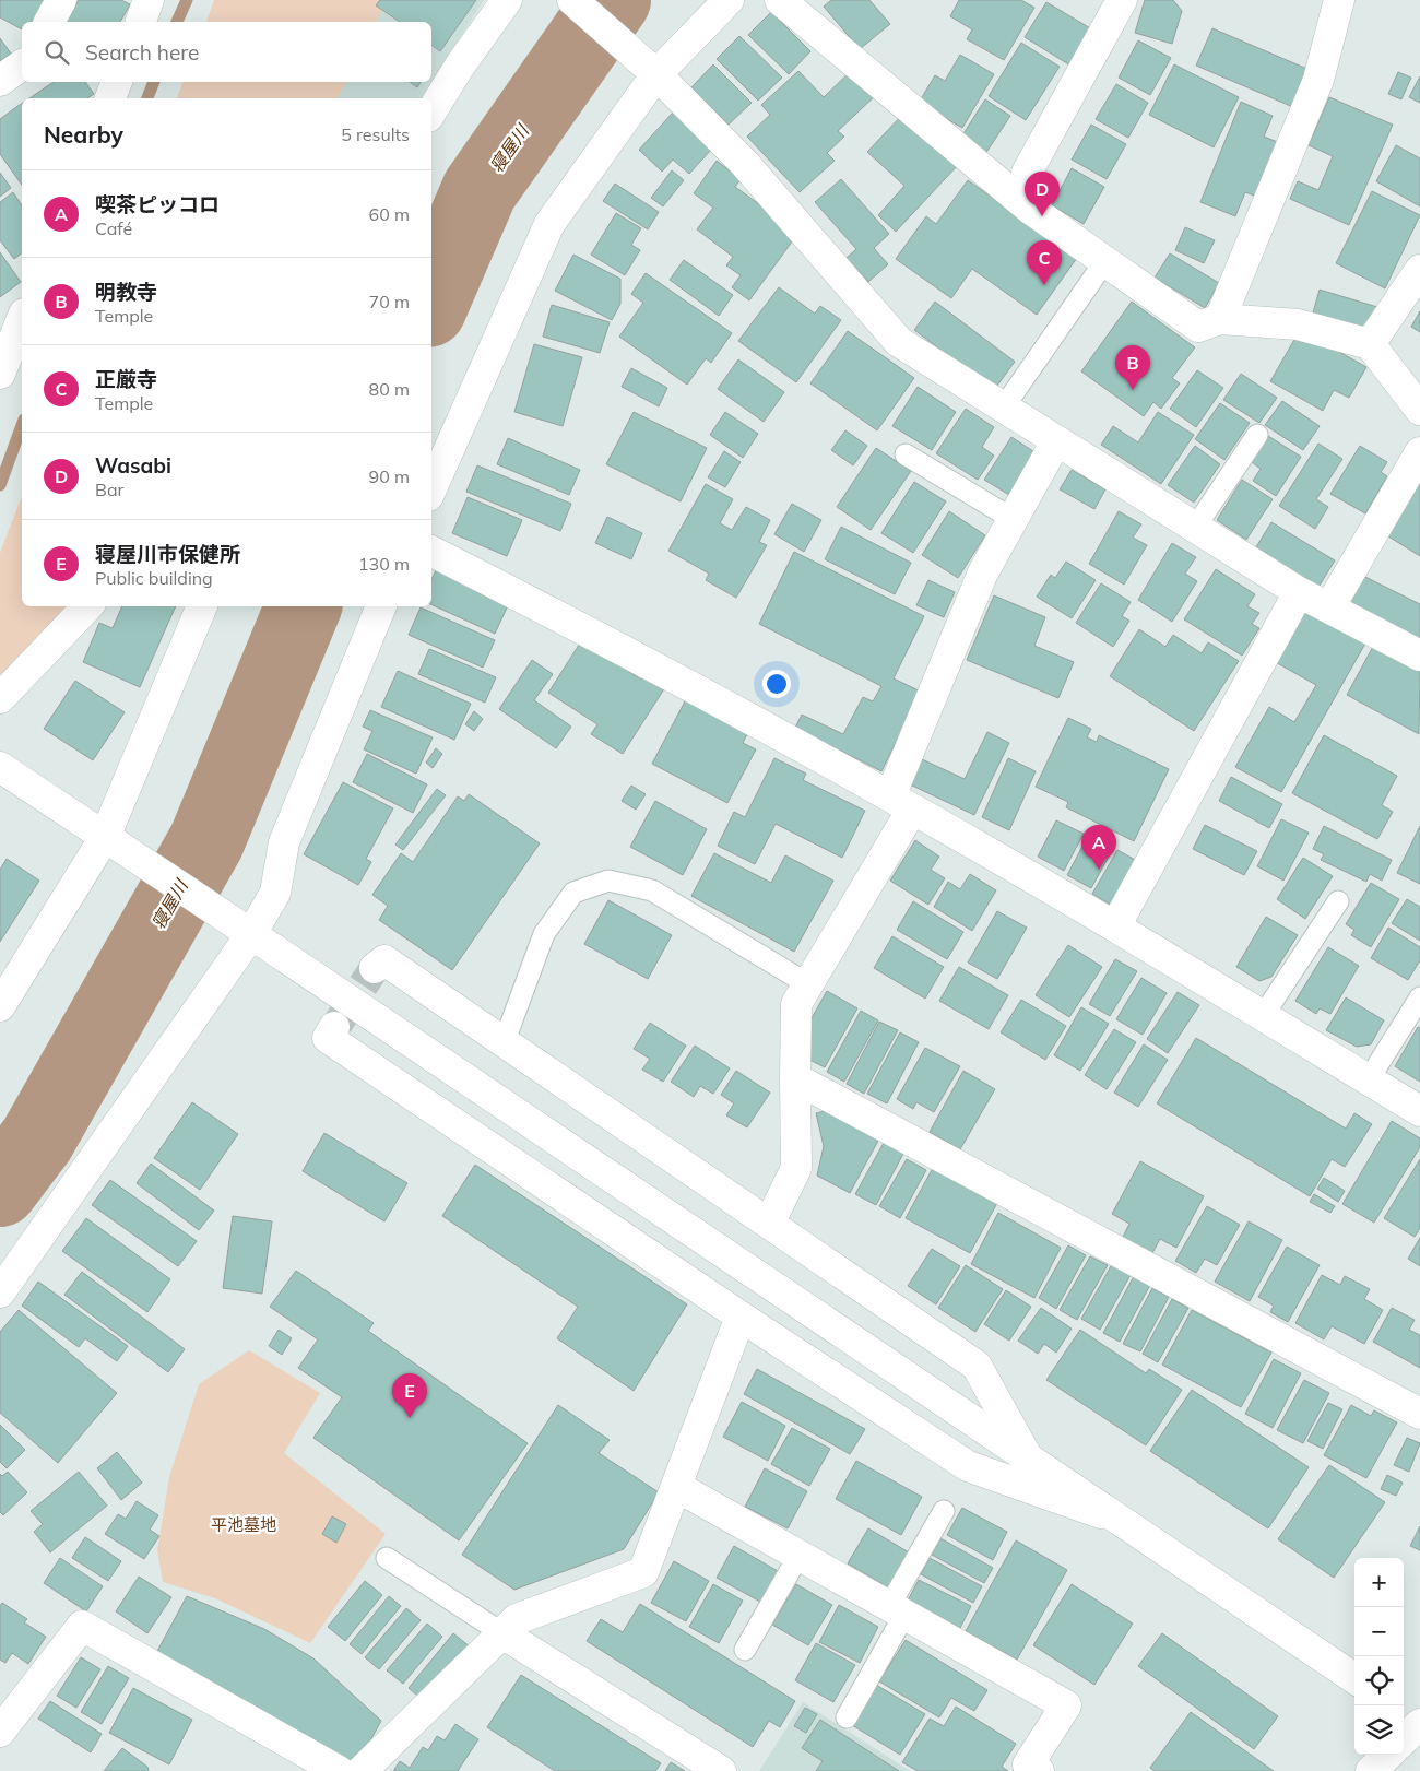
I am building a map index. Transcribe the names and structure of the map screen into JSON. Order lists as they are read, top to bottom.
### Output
{
  "water": ["寝屋川"],
  "parks": ["平池墓地"],
  "page": {
    "search": "Search here",
    "heading": ["Nearby", "5 results"],
    "list": [
      {
        "mark": "A",
        "name": "喫茶ピッコロ",
        "note": "Café",
        "value": "60 m"
      },
      {
        "mark": "B",
        "name": "明教寺",
        "note": "Temple",
        "value": "70 m"
      },
      {
        "mark": "C",
        "name": "正厳寺",
        "note": "Temple",
        "value": "80 m"
      },
      {
        "mark": "D",
        "name": "Wasabi",
        "note": "Bar",
        "value": "90 m"
      },
      {
        "mark": "E",
        "name": "寝屋川市保健所",
        "note": "Public building",
        "value": "130 m"
      }
    ],
    "pins": [
      "D",
      "C",
      "B",
      "A",
      "E"
    ],
    "map_buttons": ["+", "−"]
  }
}
